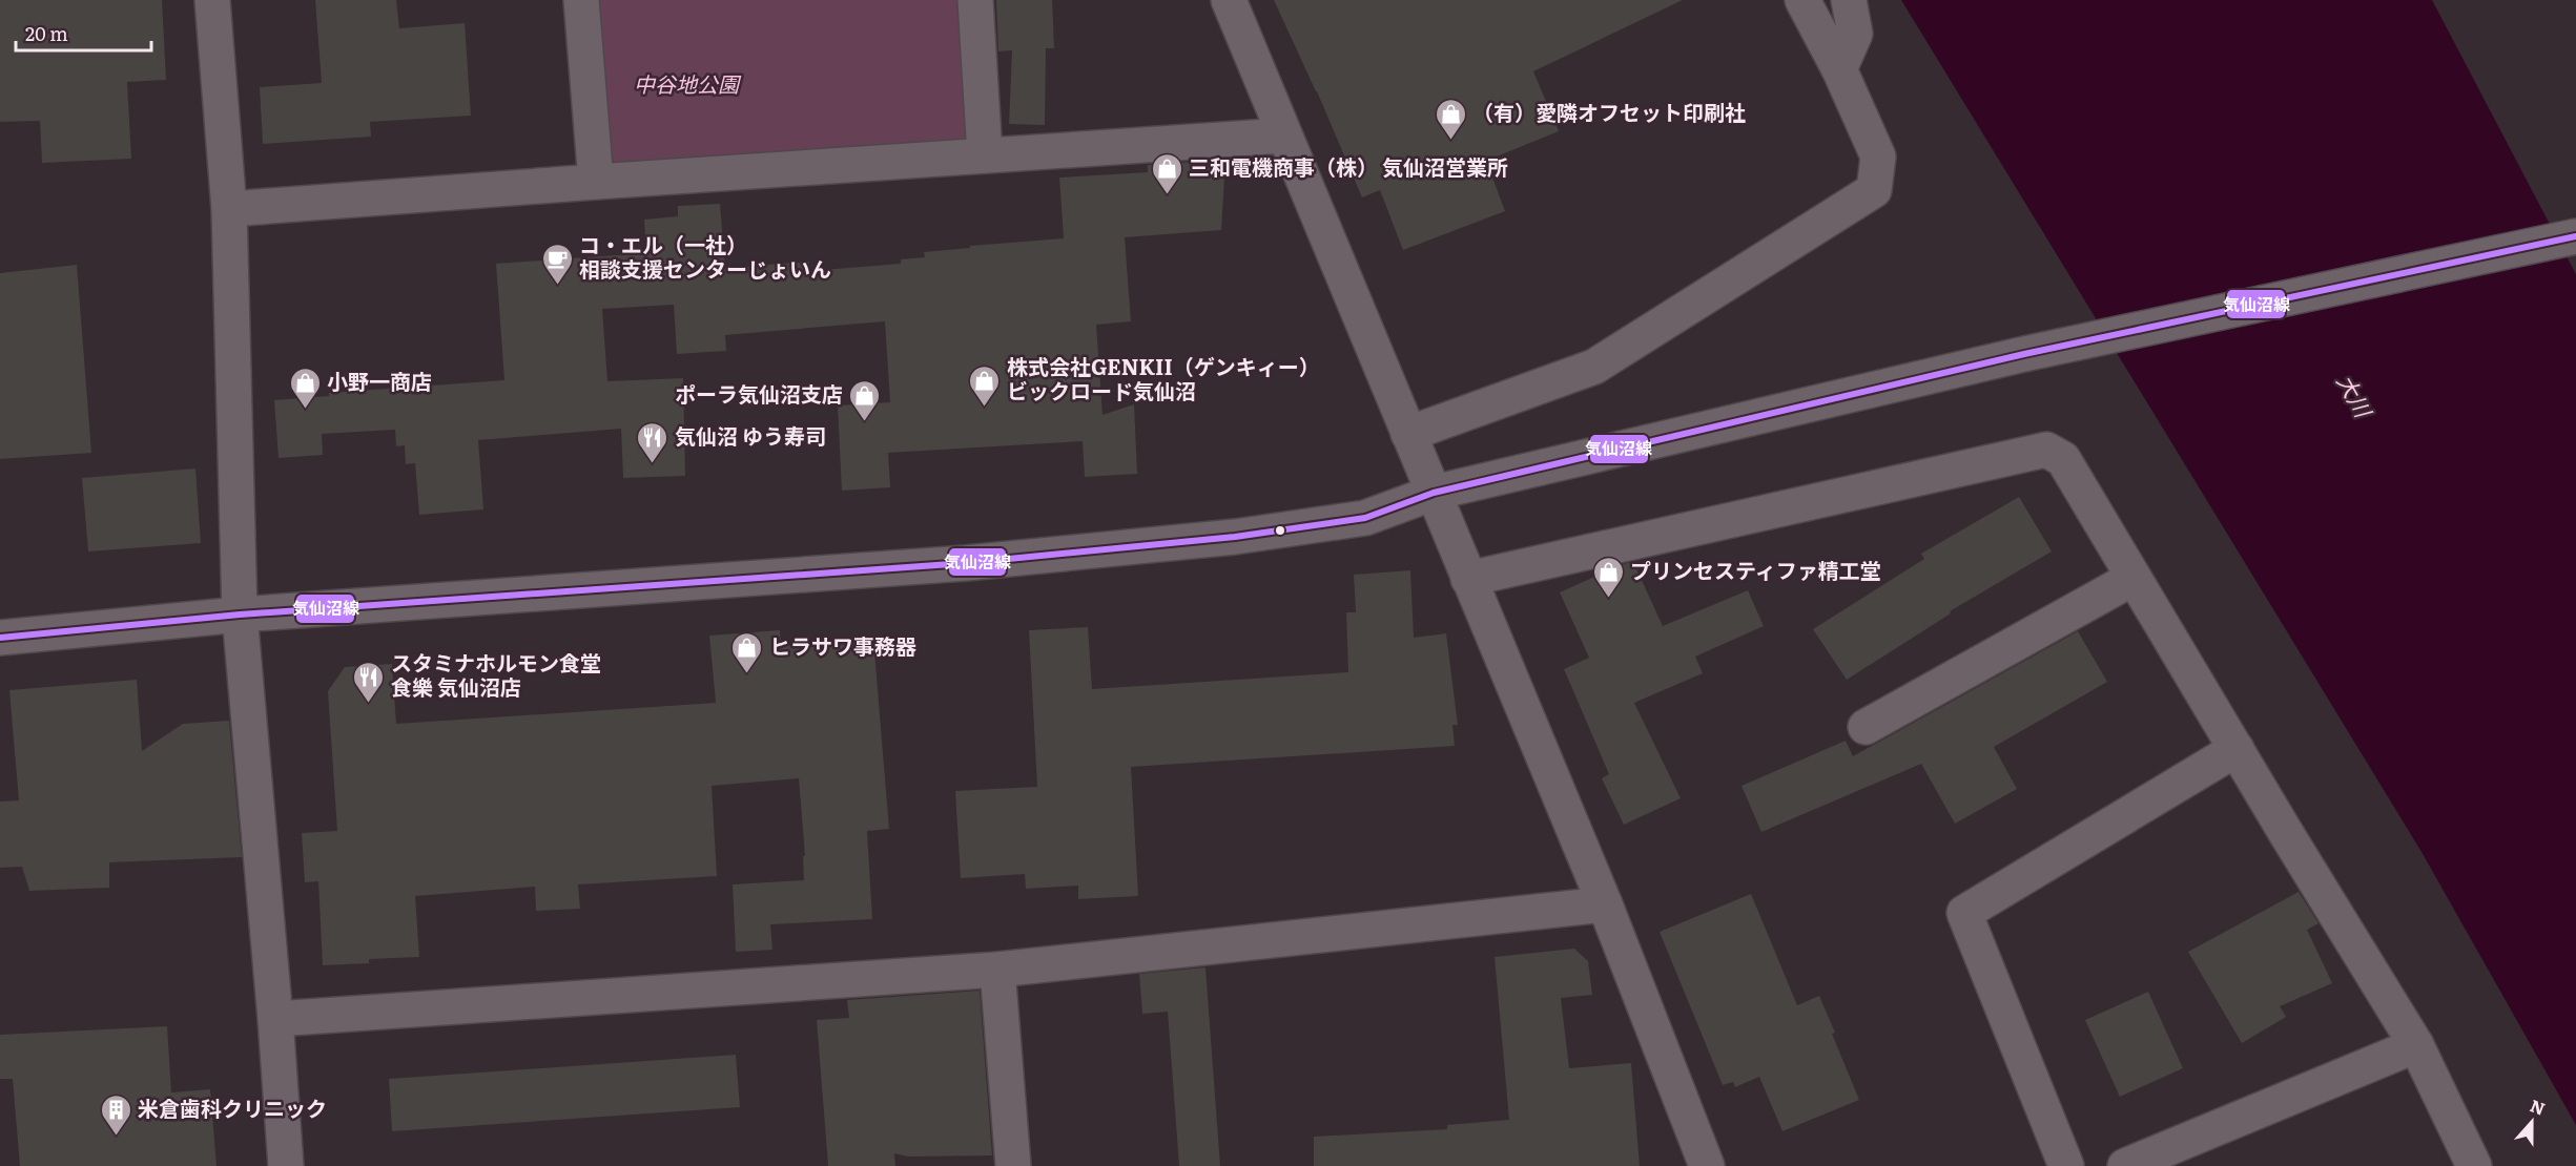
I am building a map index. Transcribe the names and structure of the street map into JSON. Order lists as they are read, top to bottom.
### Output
{
  "water": ["大川"],
  "parks": ["中谷地公園"],
  "places": {
    "shop": [
      "（有）愛隣オフセット印刷社",
      "三和電機商事（株） 気仙沼営業所",
      "株式会社GENKII（ゲンキィー） ビックロード気仙沼",
      "小野一商店",
      "ポーラ気仙沼支店",
      "プリンセスティファ精工堂",
      "ヒラサワ事務器"
    ],
    "cafe": ["コ・エル（一社） 相談支援センターじょいん"],
    "restaurant": ["気仙沼 ゆう寿司", "スタミナホルモン食堂 食樂 気仙沼店"],
    "building": ["米倉歯科クリニック"]
  },
  "lines": ["transit line 気仙沼線"],
  "scale_bar": "20 m",
  "north": "top"
}
